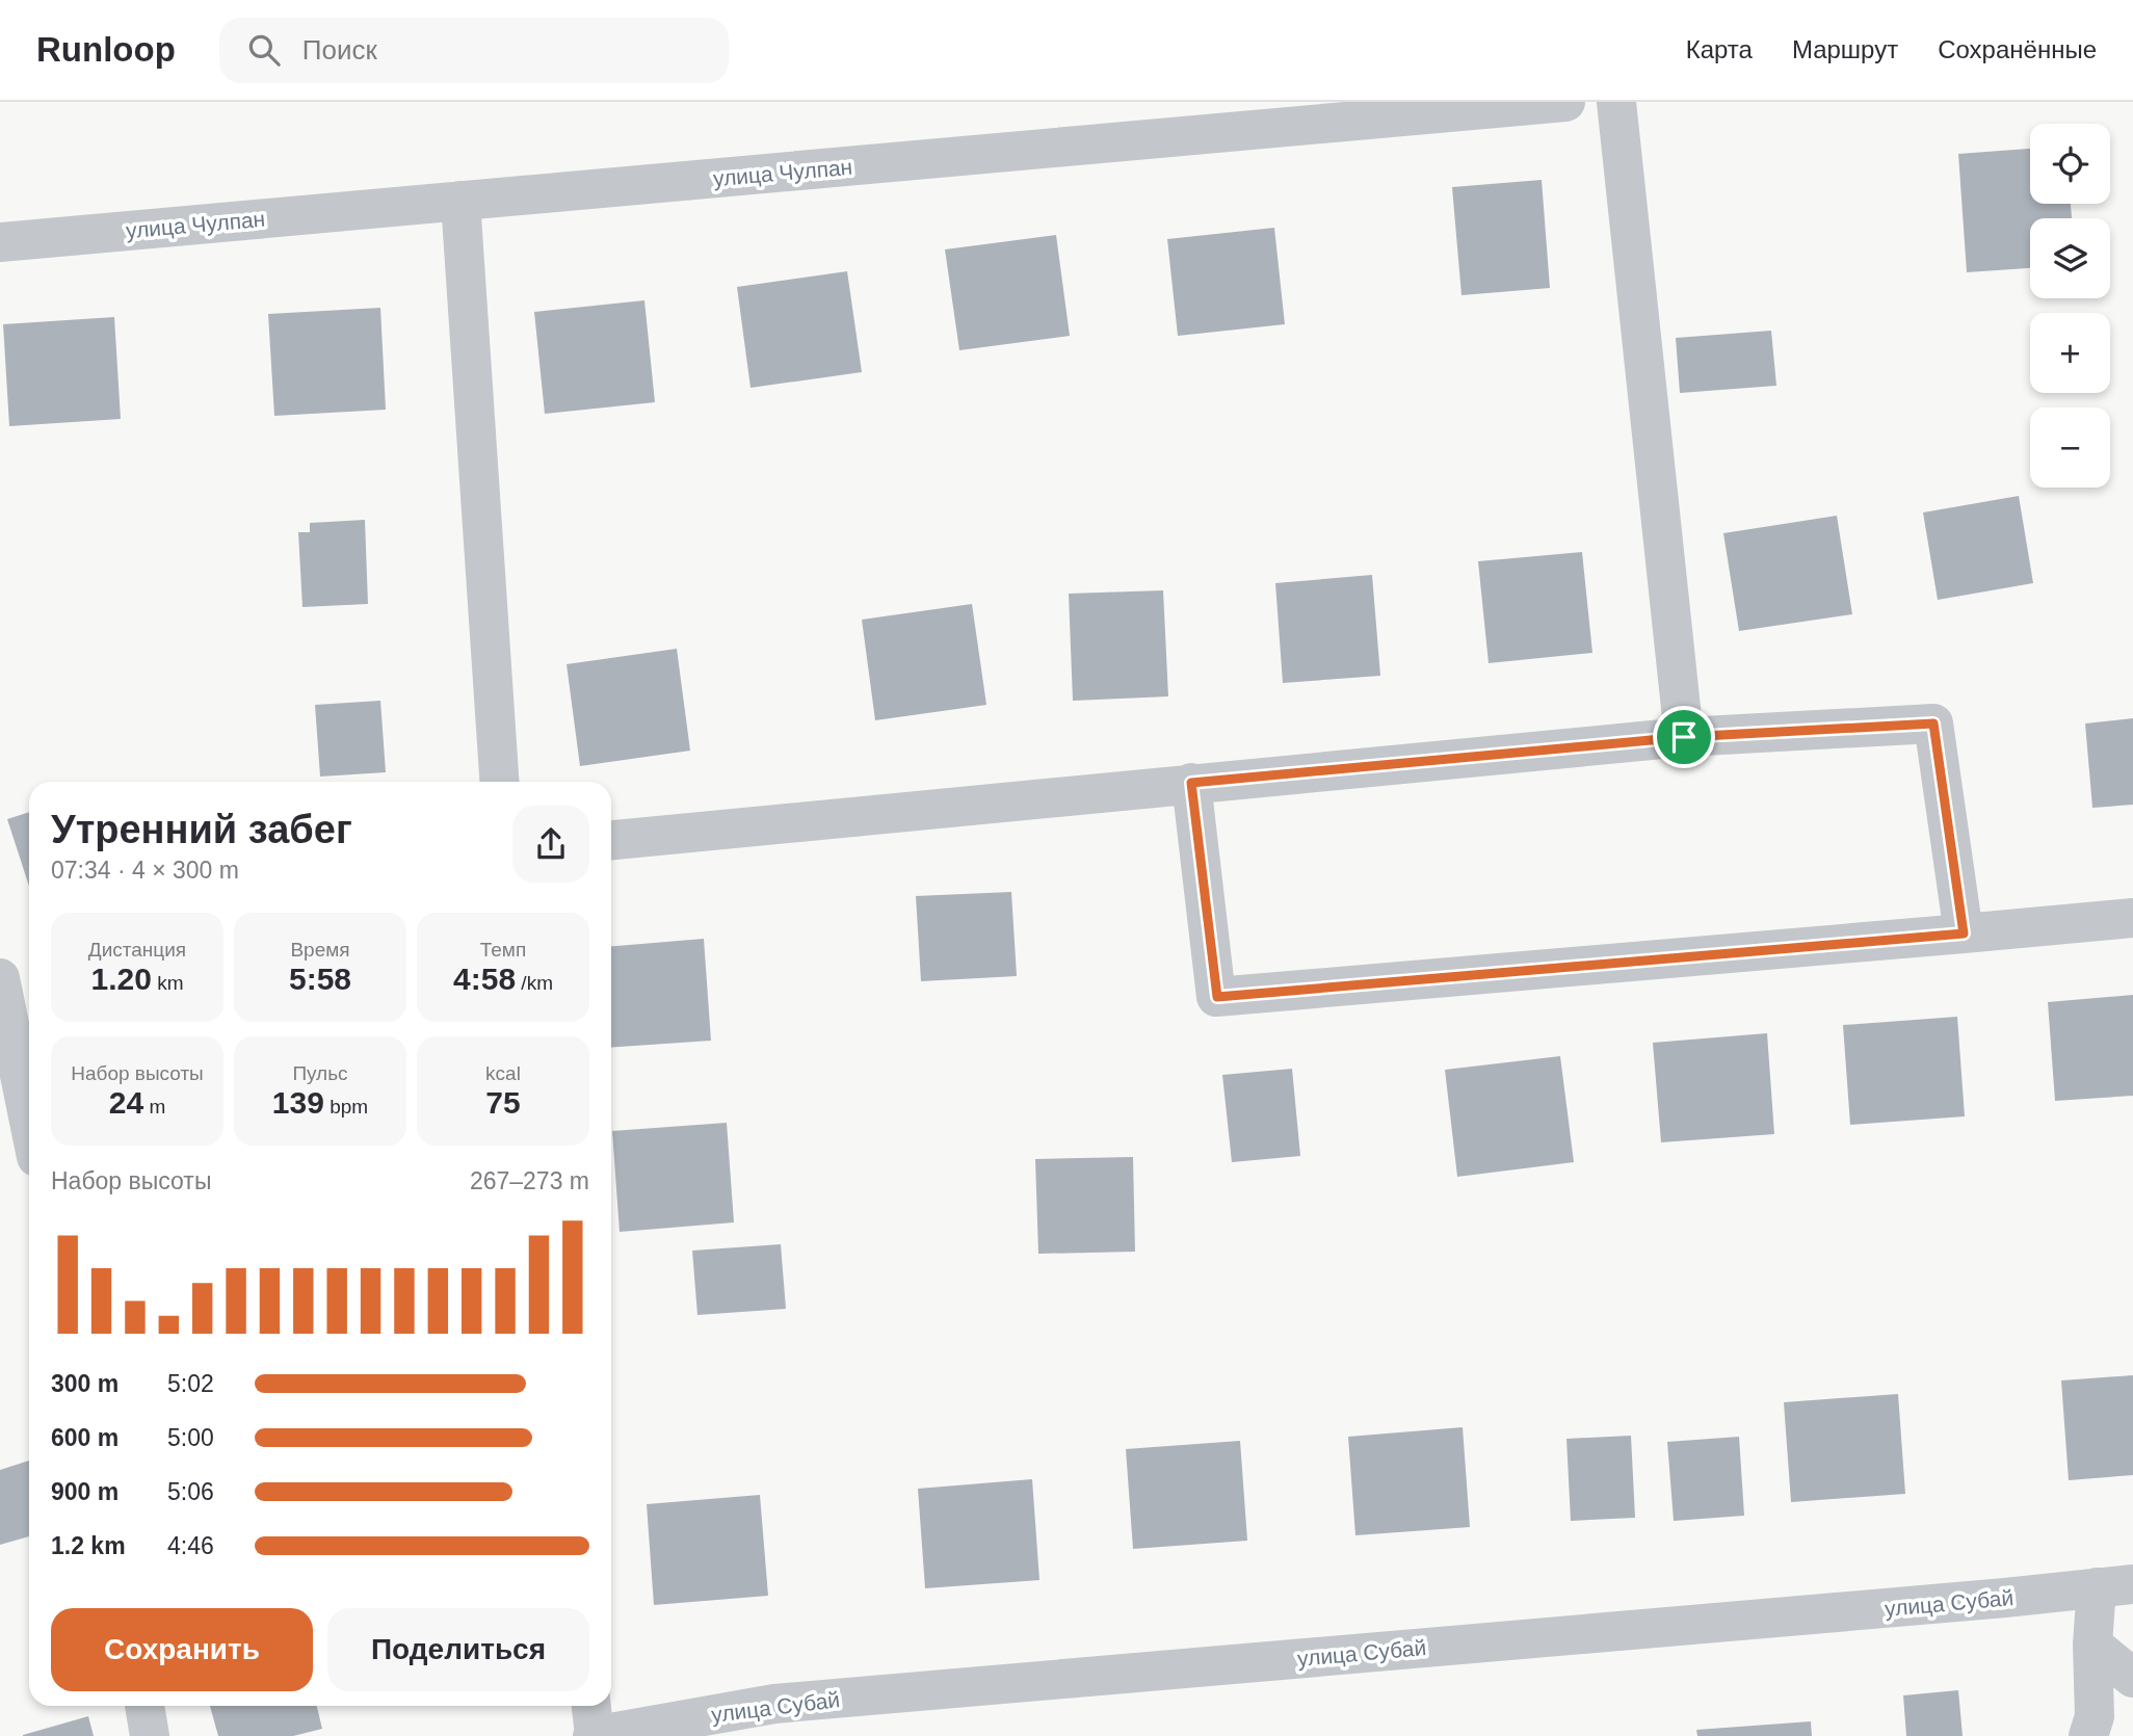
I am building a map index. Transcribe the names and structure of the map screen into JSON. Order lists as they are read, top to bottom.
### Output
{
  "streets": {
    "street": ["улица Чулпан", "улица Субай"]
  },
  "page": {
    "header": "Runloop",
    "search": "Поиск",
    "nav": ["Карта", "Маршрут", "Сохранённые"],
    "map_buttons": ["+", "−"],
    "heading": ["Утренний забег", "07:34 · 4 × 300 m"],
    "stats": [
      ["Дистанция", "1.20 km"],
      ["Время", "5:58"],
      ["Темп", "4:58 /km"],
      ["Набор высоты", "24 m"],
      ["Пульс", "139 bpm"],
      ["kcal", "75"]
    ],
    "chart": ["Набор высоты", "267–273 m"],
    "list": [
      {
        "name": "300 m",
        "note": "5:02"
      },
      {
        "name": "600 m",
        "note": "5:00"
      },
      {
        "name": "900 m",
        "note": "5:06"
      },
      {
        "name": "1.2 km",
        "note": "4:46"
      }
    ],
    "buttons": ["Сохранить", "Поделиться"]
  }
}
